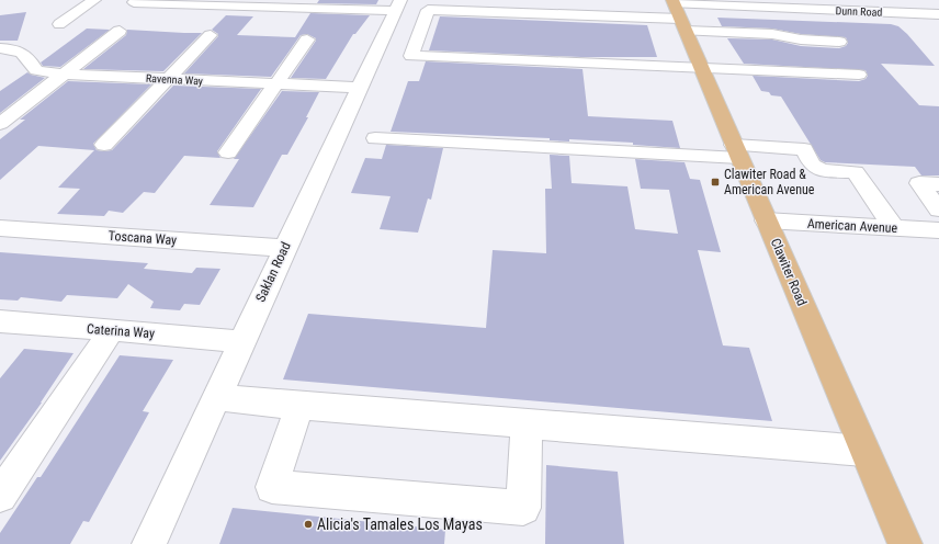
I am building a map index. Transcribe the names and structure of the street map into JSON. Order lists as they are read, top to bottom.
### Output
{
  "streets": {
    "main road": ["Clawiter Road"],
    "street": [
      "Dunn Road",
      "Ravenna Way",
      "American Avenue",
      "Toscana Way",
      "Saklan Road",
      "Caterina Way"
    ]
  },
  "crossings": [
    ["Dunn Road", "Clawiter Road"],
    ["Ravenna Way", "Saklan Road"],
    ["American Avenue", "Clawiter Road"],
    ["Toscana Way", "Saklan Road"],
    ["Saklan Road", "Caterina Way"]
  ],
  "places": {
    "transit": ["Clawiter Road & American Avenue"],
    "other": ["Alicia's Tamales Los Mayas"]
  }
}
